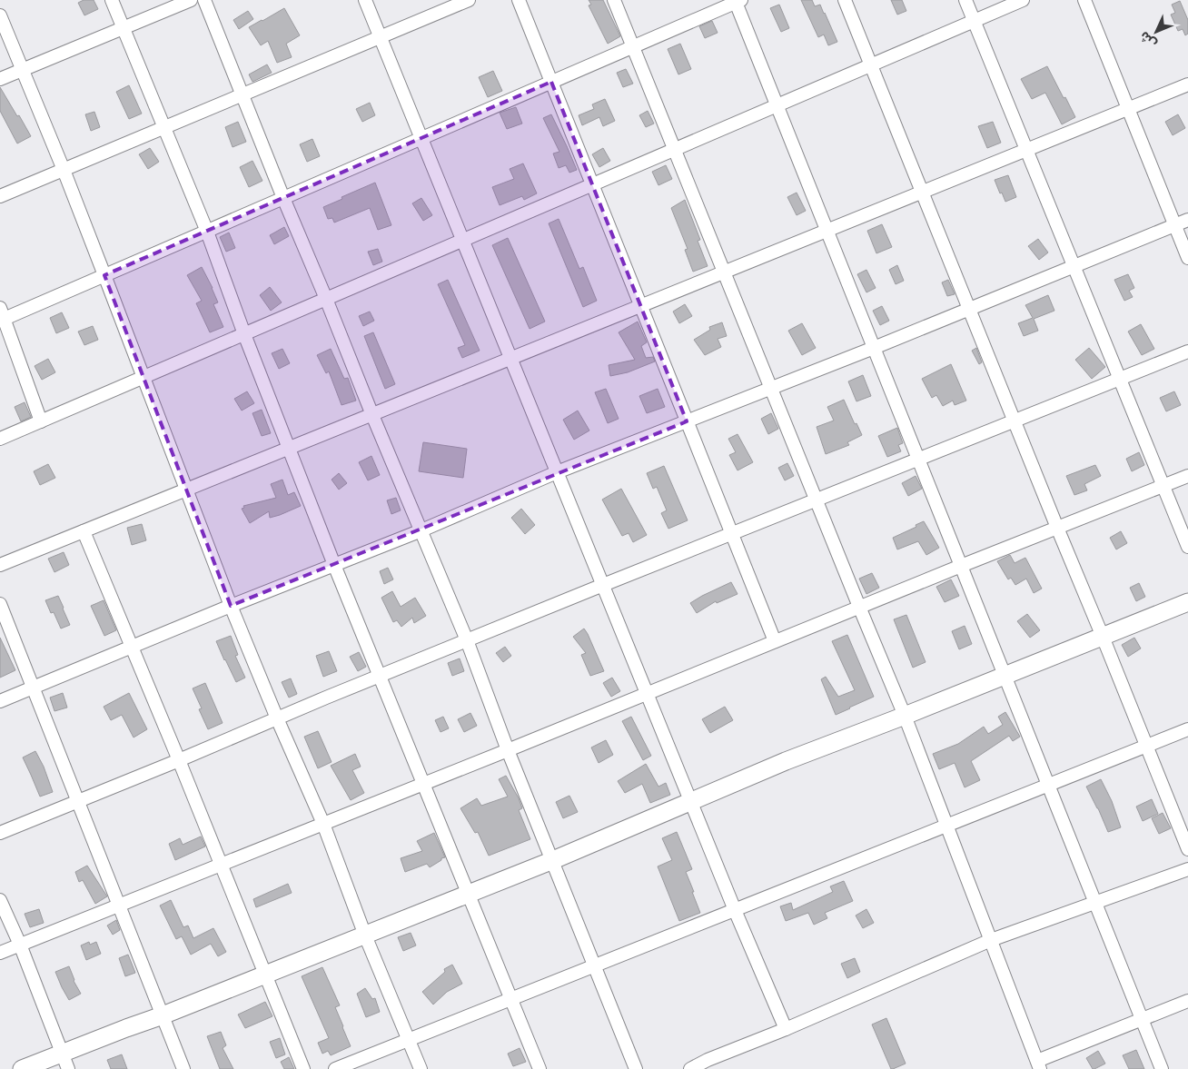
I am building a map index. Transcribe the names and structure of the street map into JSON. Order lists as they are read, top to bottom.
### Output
{
  "north": "bottom left"
}
